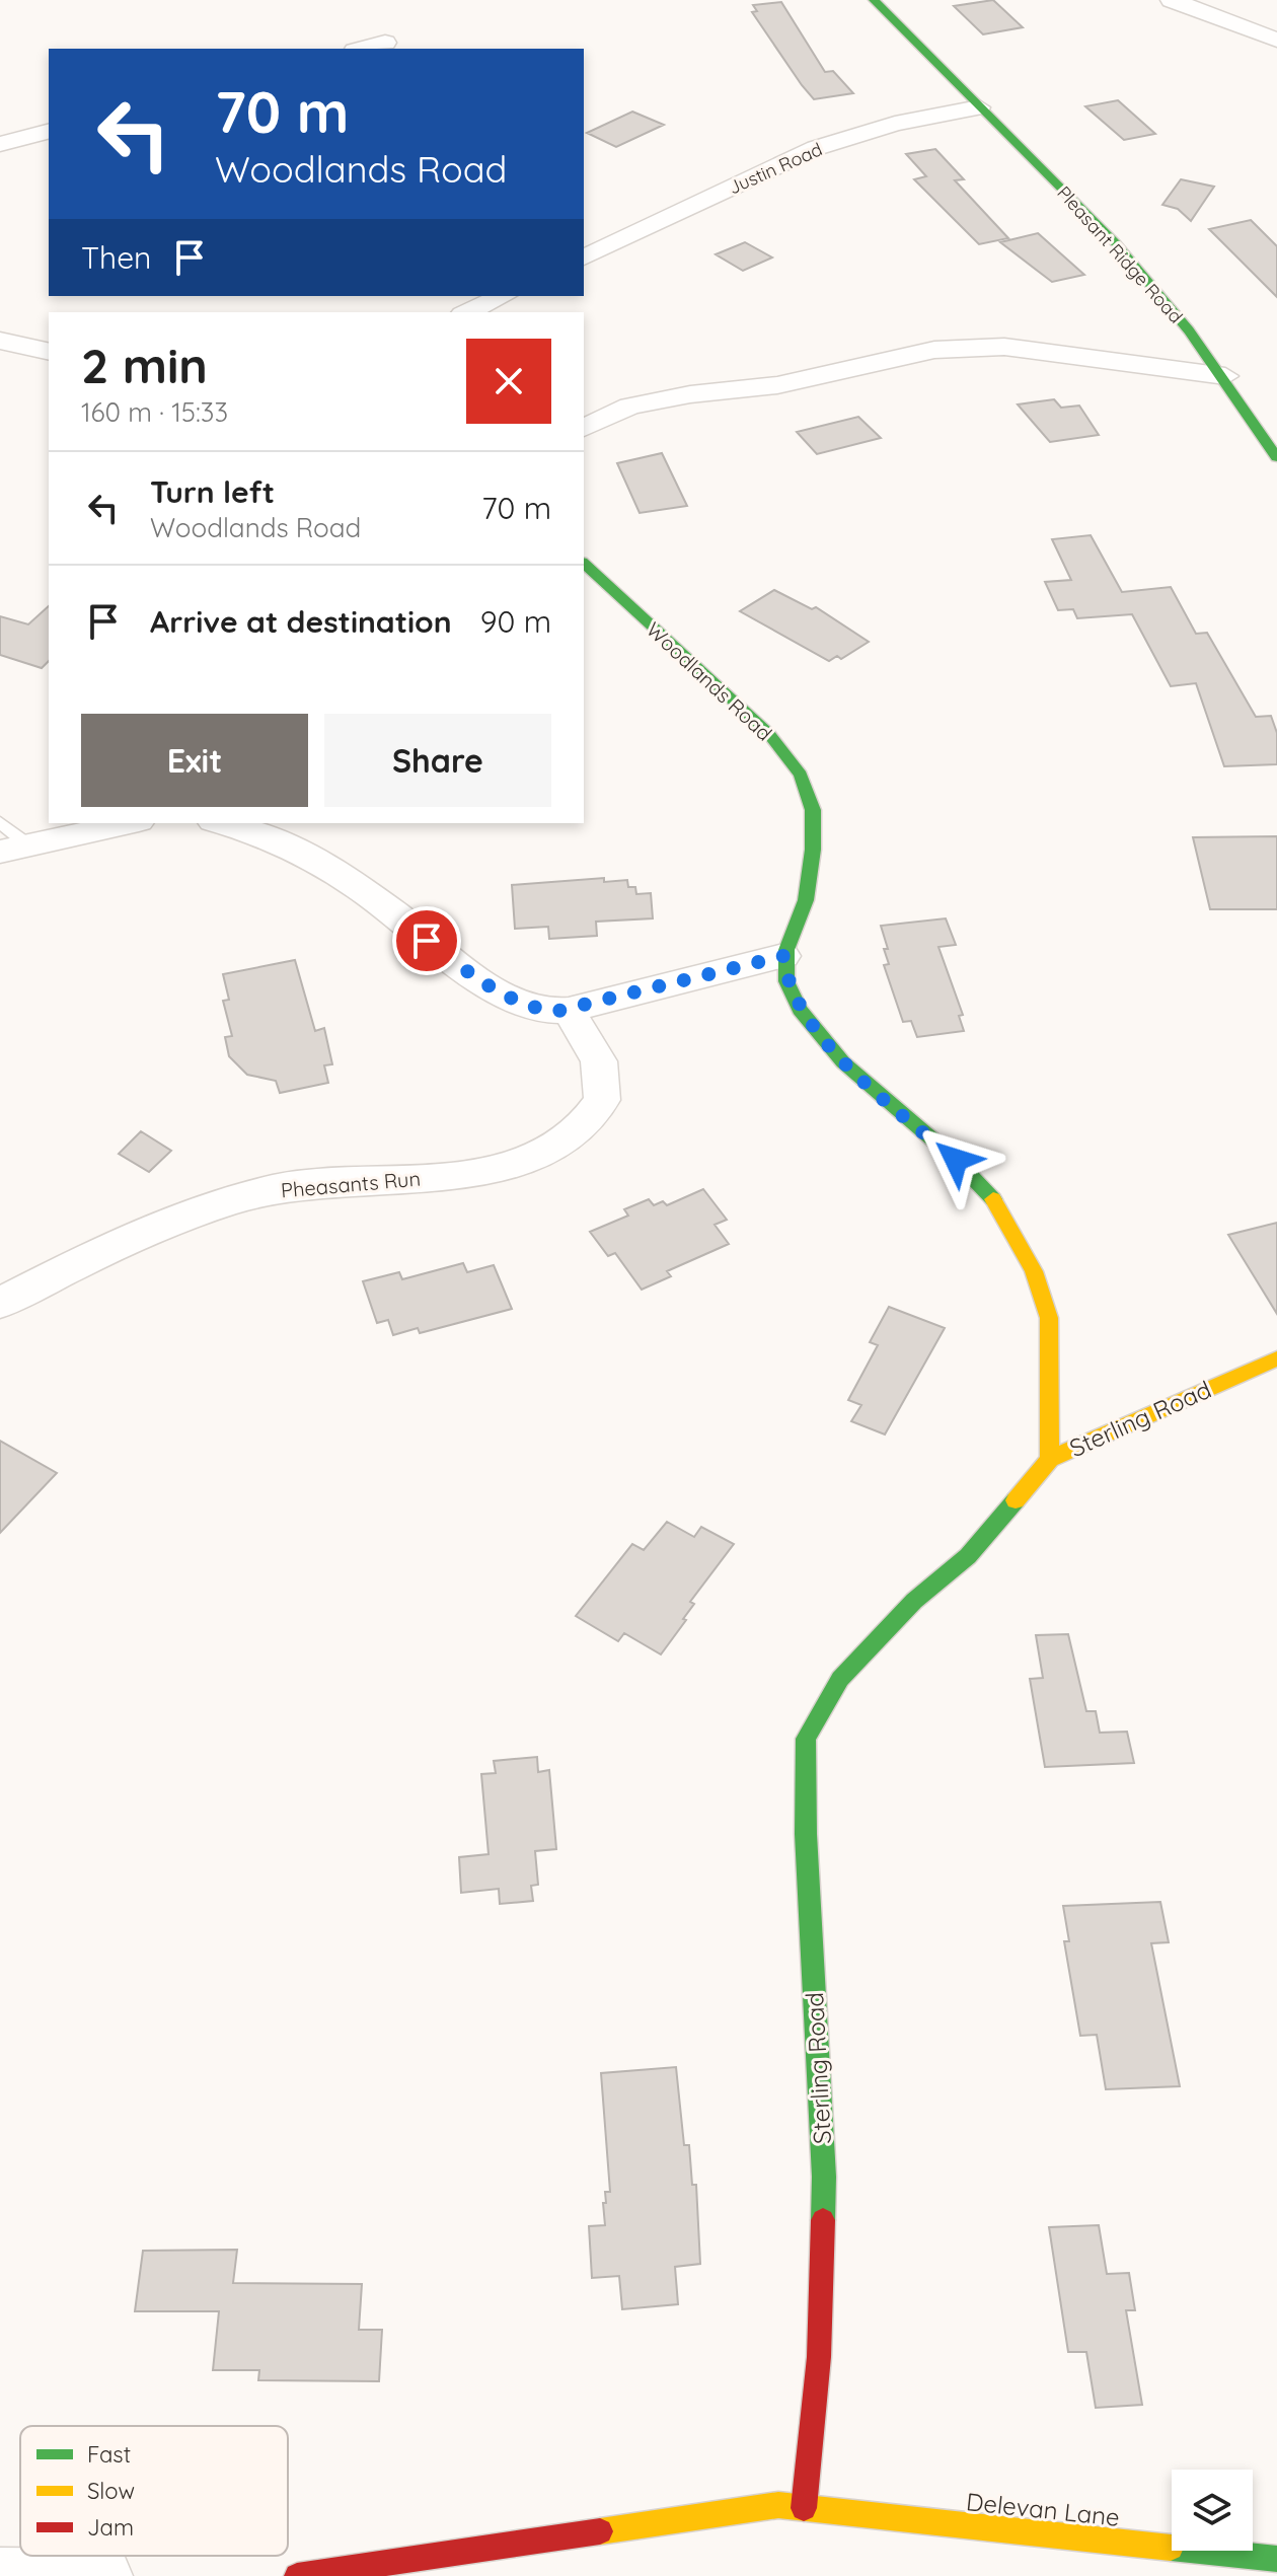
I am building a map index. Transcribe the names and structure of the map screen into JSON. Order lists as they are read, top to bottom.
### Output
{
  "streets": {
    "street": [
      "Justin Road",
      "Pleasant Ridge Road",
      "Woodlands Road",
      "Pheasants Run",
      "Sterling Road",
      "Delevan Lane"
    ]
  },
  "crossings": [
    ["Justin Road", "Pleasant Ridge Road"],
    ["Sterling Road", "Delevan Lane"]
  ],
  "legend": ["Fast", "Slow", "Jam"],
  "page": {
    "turn": ["70 m", "Woodlands Road"],
    "then": "Then",
    "heading": ["2 min", "160 m · 15:33"],
    "list": [
      {
        "name": "Turn left",
        "note": "Woodlands Road",
        "value": "70 m"
      },
      {
        "name": "Arrive at destination",
        "value": "90 m"
      }
    ],
    "buttons": ["Exit", "Share"]
  }
}
